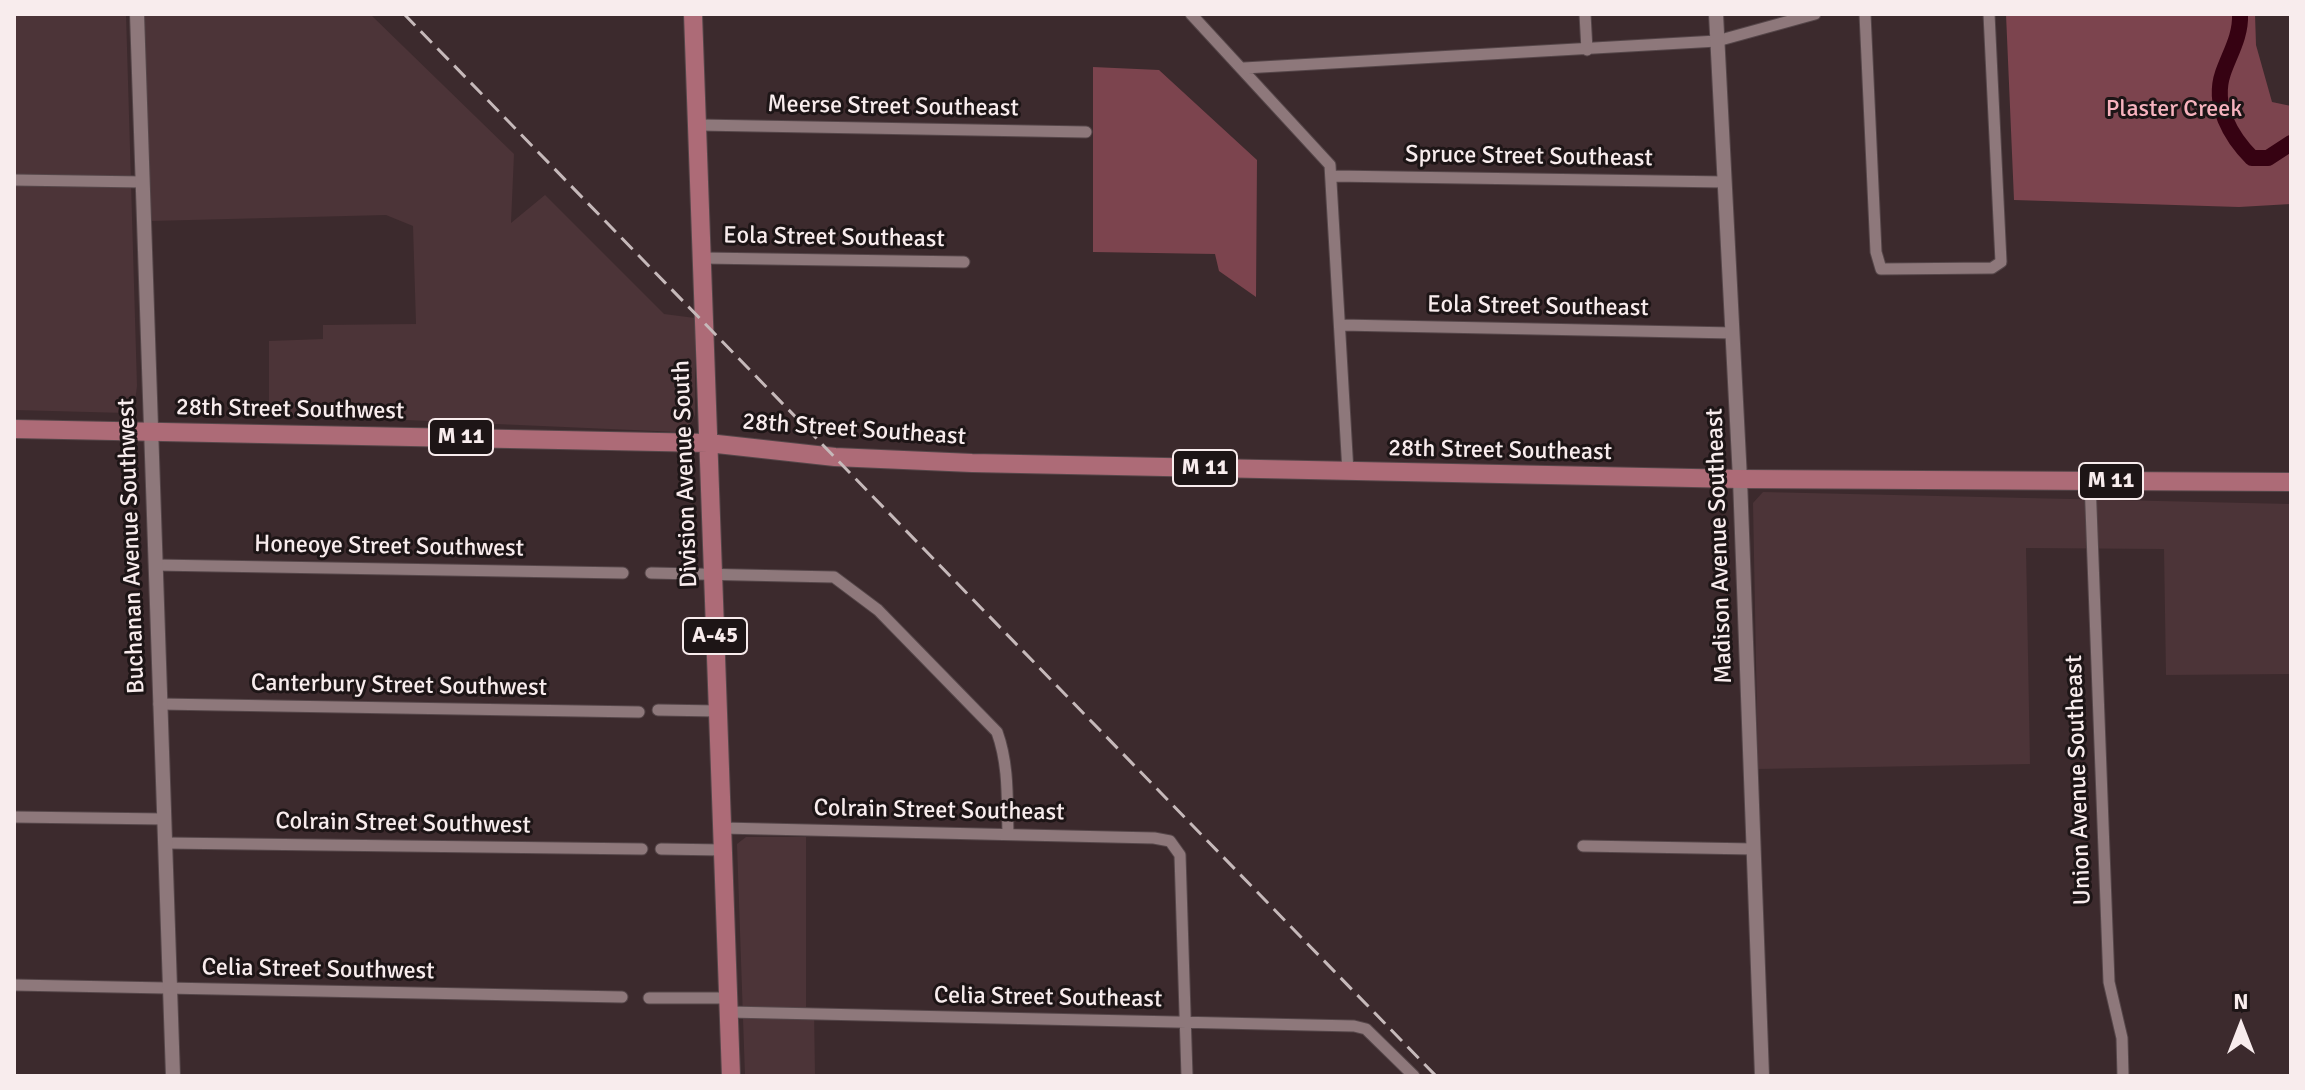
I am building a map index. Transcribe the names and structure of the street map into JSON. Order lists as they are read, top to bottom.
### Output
{
  "streets": {
    "main road": [
      "28th Street Southwest",
      "28th Street Southeast",
      "M 11",
      "Division Avenue South",
      "A-45"
    ],
    "street": [
      "Meerse Street Southeast",
      "Spruce Street Southeast",
      "Eola Street Southeast",
      "Buchanan Avenue Southwest",
      "Madison Avenue Southeast",
      "Honeoye Street Southwest",
      "Canterbury Street Southwest",
      "Union Avenue Southeast",
      "Colrain Street Southeast",
      "Colrain Street Southwest",
      "Celia Street Southwest",
      "Celia Street Southeast"
    ]
  },
  "crossings": [
    ["Meerse Street Southeast", "Division Avenue South"],
    ["Spruce Street Southeast", "Madison Avenue Southeast"],
    ["Eola Street Southeast", "Division Avenue South"],
    ["Eola Street Southeast", "Madison Avenue Southeast"],
    ["28th Street Southwest", "28th Street Southeast"],
    ["28th Street Southwest", "Division Avenue South"],
    ["28th Street Southwest", "Buchanan Avenue Southwest"],
    ["28th Street Southeast", "Division Avenue South"],
    ["28th Street Southeast", "Madison Avenue Southeast"],
    ["28th Street Southeast", "Union Avenue Southeast"],
    ["Division Avenue South", "Colrain Street Southeast"],
    ["Division Avenue South", "Celia Street Southeast"],
    ["Buchanan Avenue Southwest", "Honeoye Street Southwest"],
    ["Buchanan Avenue Southwest", "Canterbury Street Southwest"],
    ["Buchanan Avenue Southwest", "Colrain Street Southwest"],
    ["Buchanan Avenue Southwest", "Celia Street Southwest"],
    ["Colrain Street Southeast", "Celia Street Southeast"]
  ],
  "parks": ["Plaster Creek"],
  "north": "top"
}
